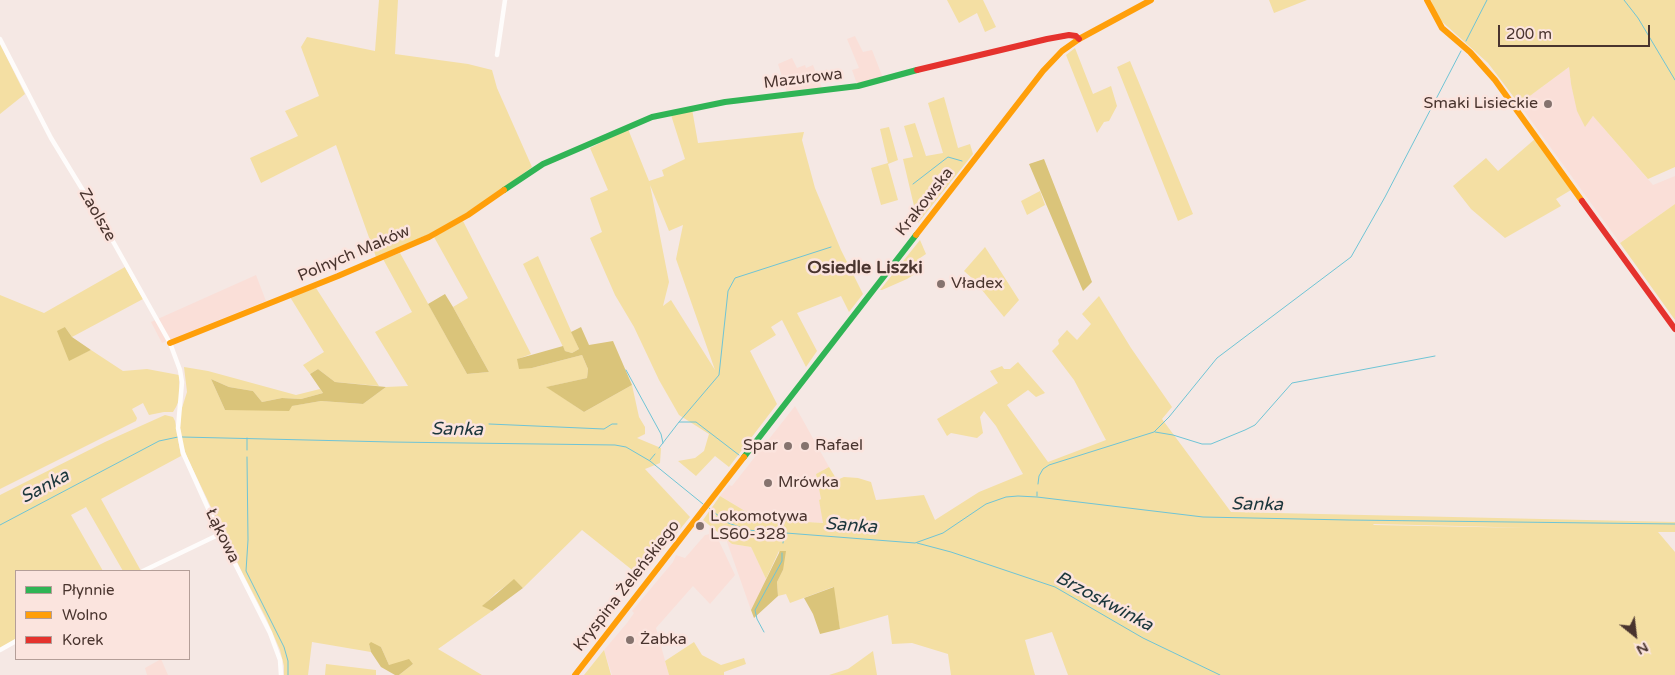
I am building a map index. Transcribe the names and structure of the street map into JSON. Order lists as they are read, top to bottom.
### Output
{
  "streets": {
    "street": [
      "Mazurowa",
      "Krakowska",
      "Zaolsze",
      "Polnych Maków",
      "Łąkowa",
      "Kryspina Żeleńskiego"
    ]
  },
  "crossings": [
    ["Mazurowa", "Krakowska"],
    ["Mazurowa", "Polnych Maków"],
    ["Krakowska", "Kryspina Żeleńskiego"],
    ["Zaolsze", "Polnych Maków"],
    ["Zaolsze", "Łąkowa"]
  ],
  "districts": ["Osiedle Liszki"],
  "water": ["Sanka", "Brzoskwinka"],
  "places": [
    "Smaki Lisieckie",
    "Vładex",
    "Spar",
    "Rafael",
    "Mrówka",
    "Lokomotywa LS60-328",
    "Żabka"
  ],
  "legend": ["Płynnie", "Wolno", "Korek"],
  "scale_bar": "200 m",
  "north": "bottom right"
}
